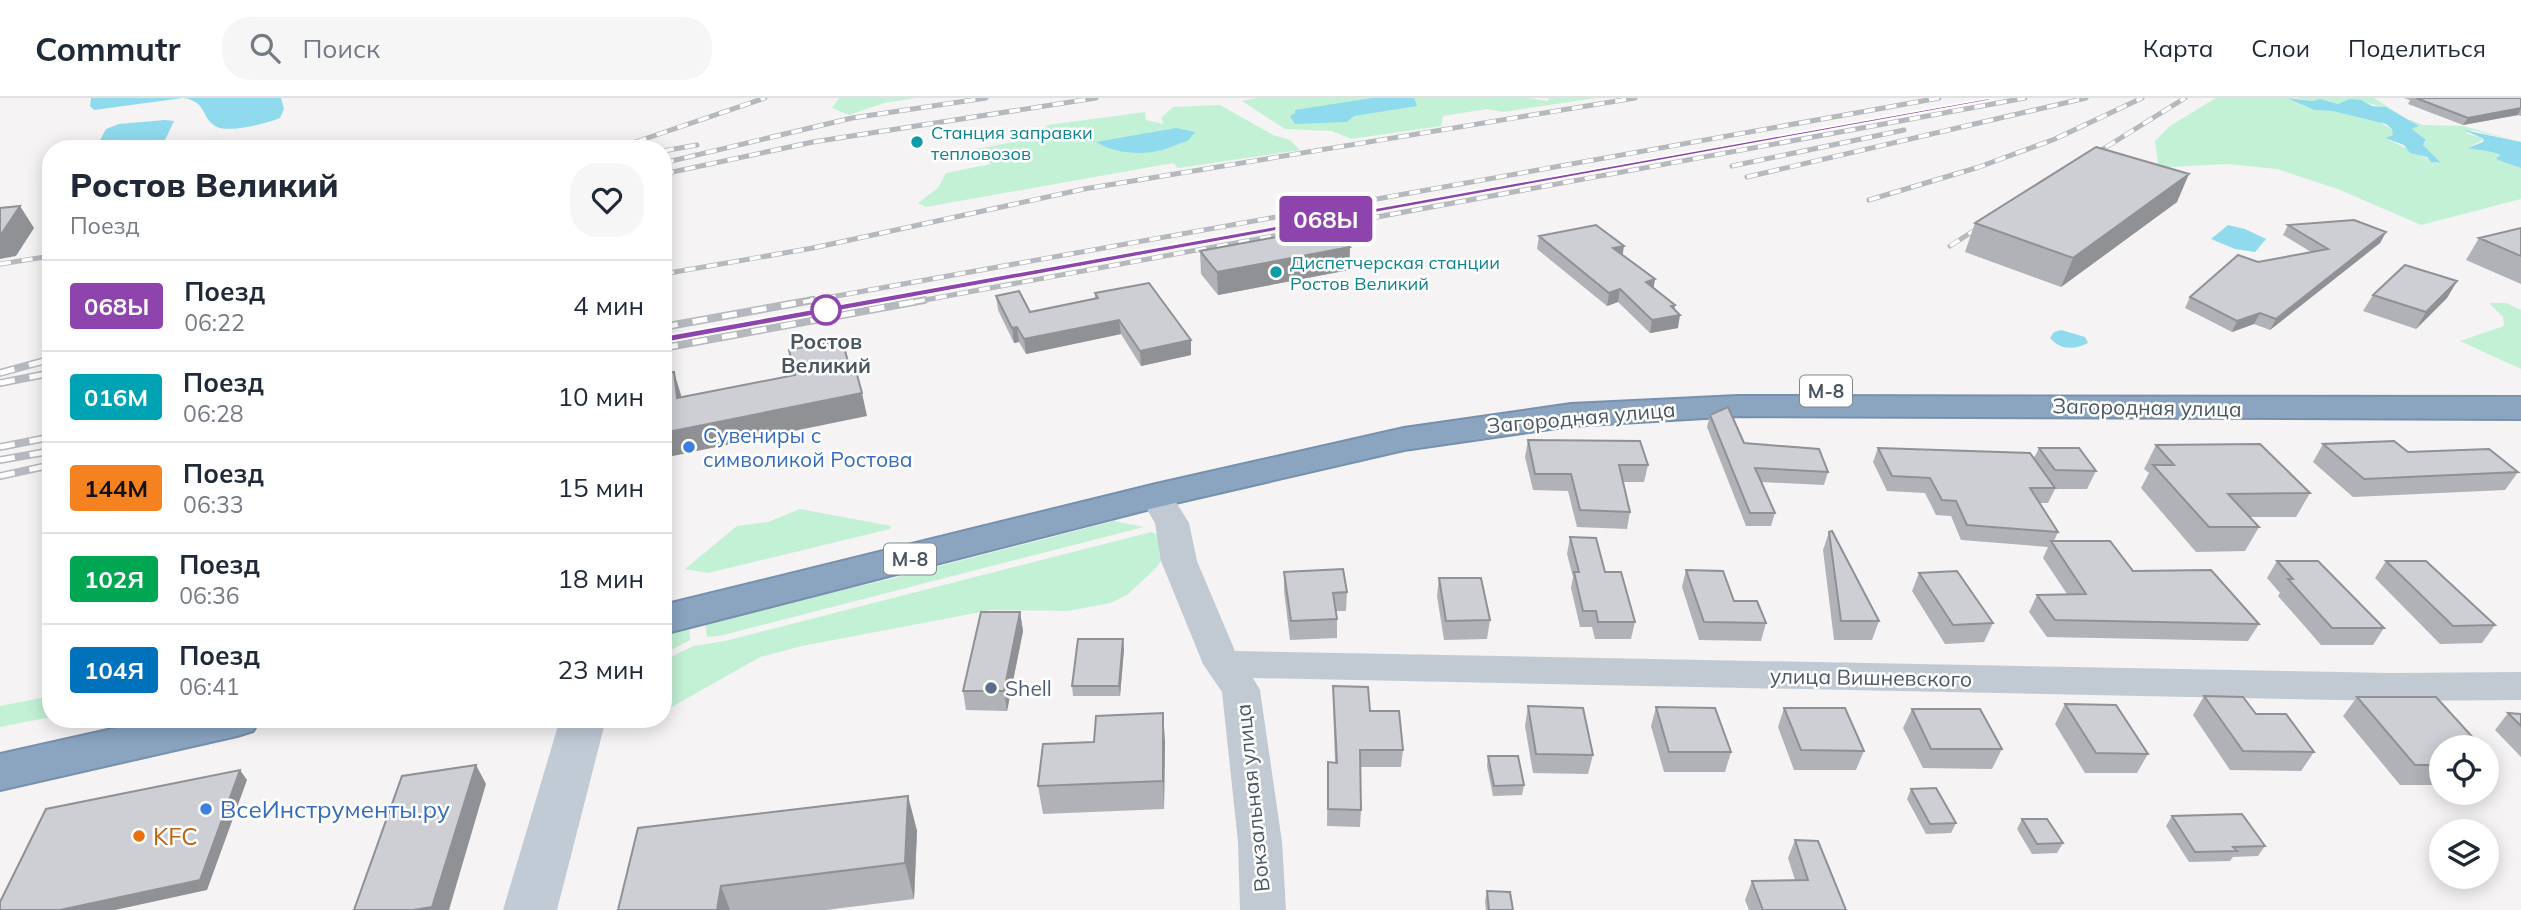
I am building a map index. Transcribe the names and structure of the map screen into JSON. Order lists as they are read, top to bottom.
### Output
{
  "streets": {
    "highway": ["М-8", "Загородная улица"],
    "street": ["улица Вишневского", "Вокзальная улица"]
  },
  "crossings": [
    ["Загородная улица", "Вокзальная улица"],
    ["улица Вишневского", "Вокзальная улица"]
  ],
  "places": [
    "Станция заправки тепловозов",
    "Диспетчерская станции Ростов Великий",
    "Ростов Великий",
    "Сувениры с символикой Ростова",
    "Shell",
    "ВсеИнструменты.ру",
    "KFC"
  ],
  "page": {
    "header": "Commutr",
    "search": "Поиск",
    "nav": ["Карта", "Слои", "Поделиться"],
    "on_map": "068Ы",
    "heading": ["Ростов Великий", "Поезд"],
    "list": [
      {
        "mark": "068Ы",
        "name": "Поезд",
        "note": "06:22",
        "value": "4 мин"
      },
      {
        "mark": "016М",
        "name": "Поезд",
        "note": "06:28",
        "value": "10 мин"
      },
      {
        "mark": "144М",
        "name": "Поезд",
        "note": "06:33",
        "value": "15 мин"
      },
      {
        "mark": "102Я",
        "name": "Поезд",
        "note": "06:36",
        "value": "18 мин"
      },
      {
        "mark": "104Я",
        "name": "Поезд",
        "note": "06:41",
        "value": "23 мин"
      }
    ]
  }
}
